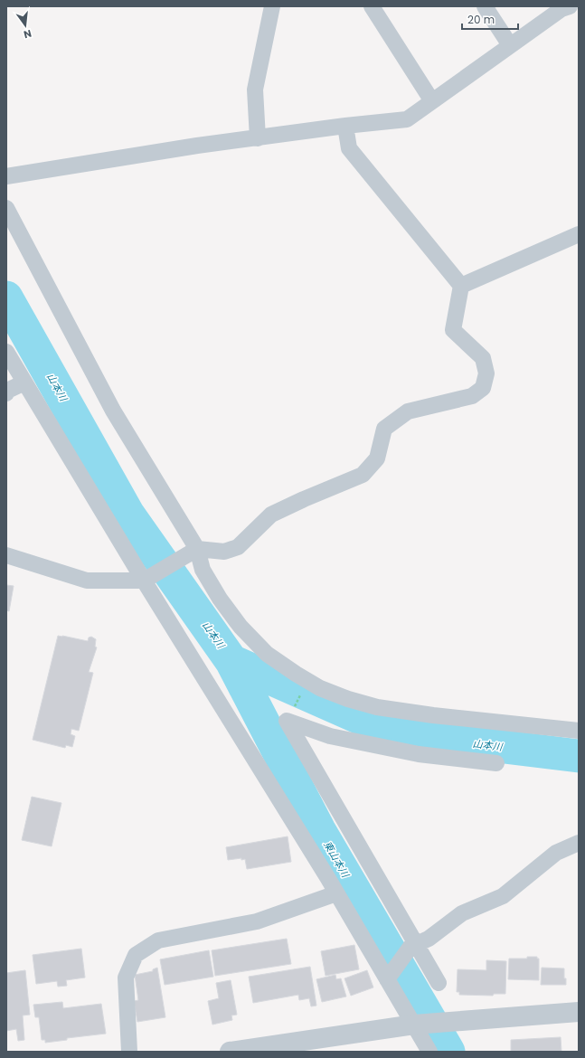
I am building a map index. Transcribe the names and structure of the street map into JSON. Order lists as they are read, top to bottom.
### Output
{
  "water": ["山本川", "東山本川"],
  "scale_bar": "20 m",
  "north": "bottom"
}
